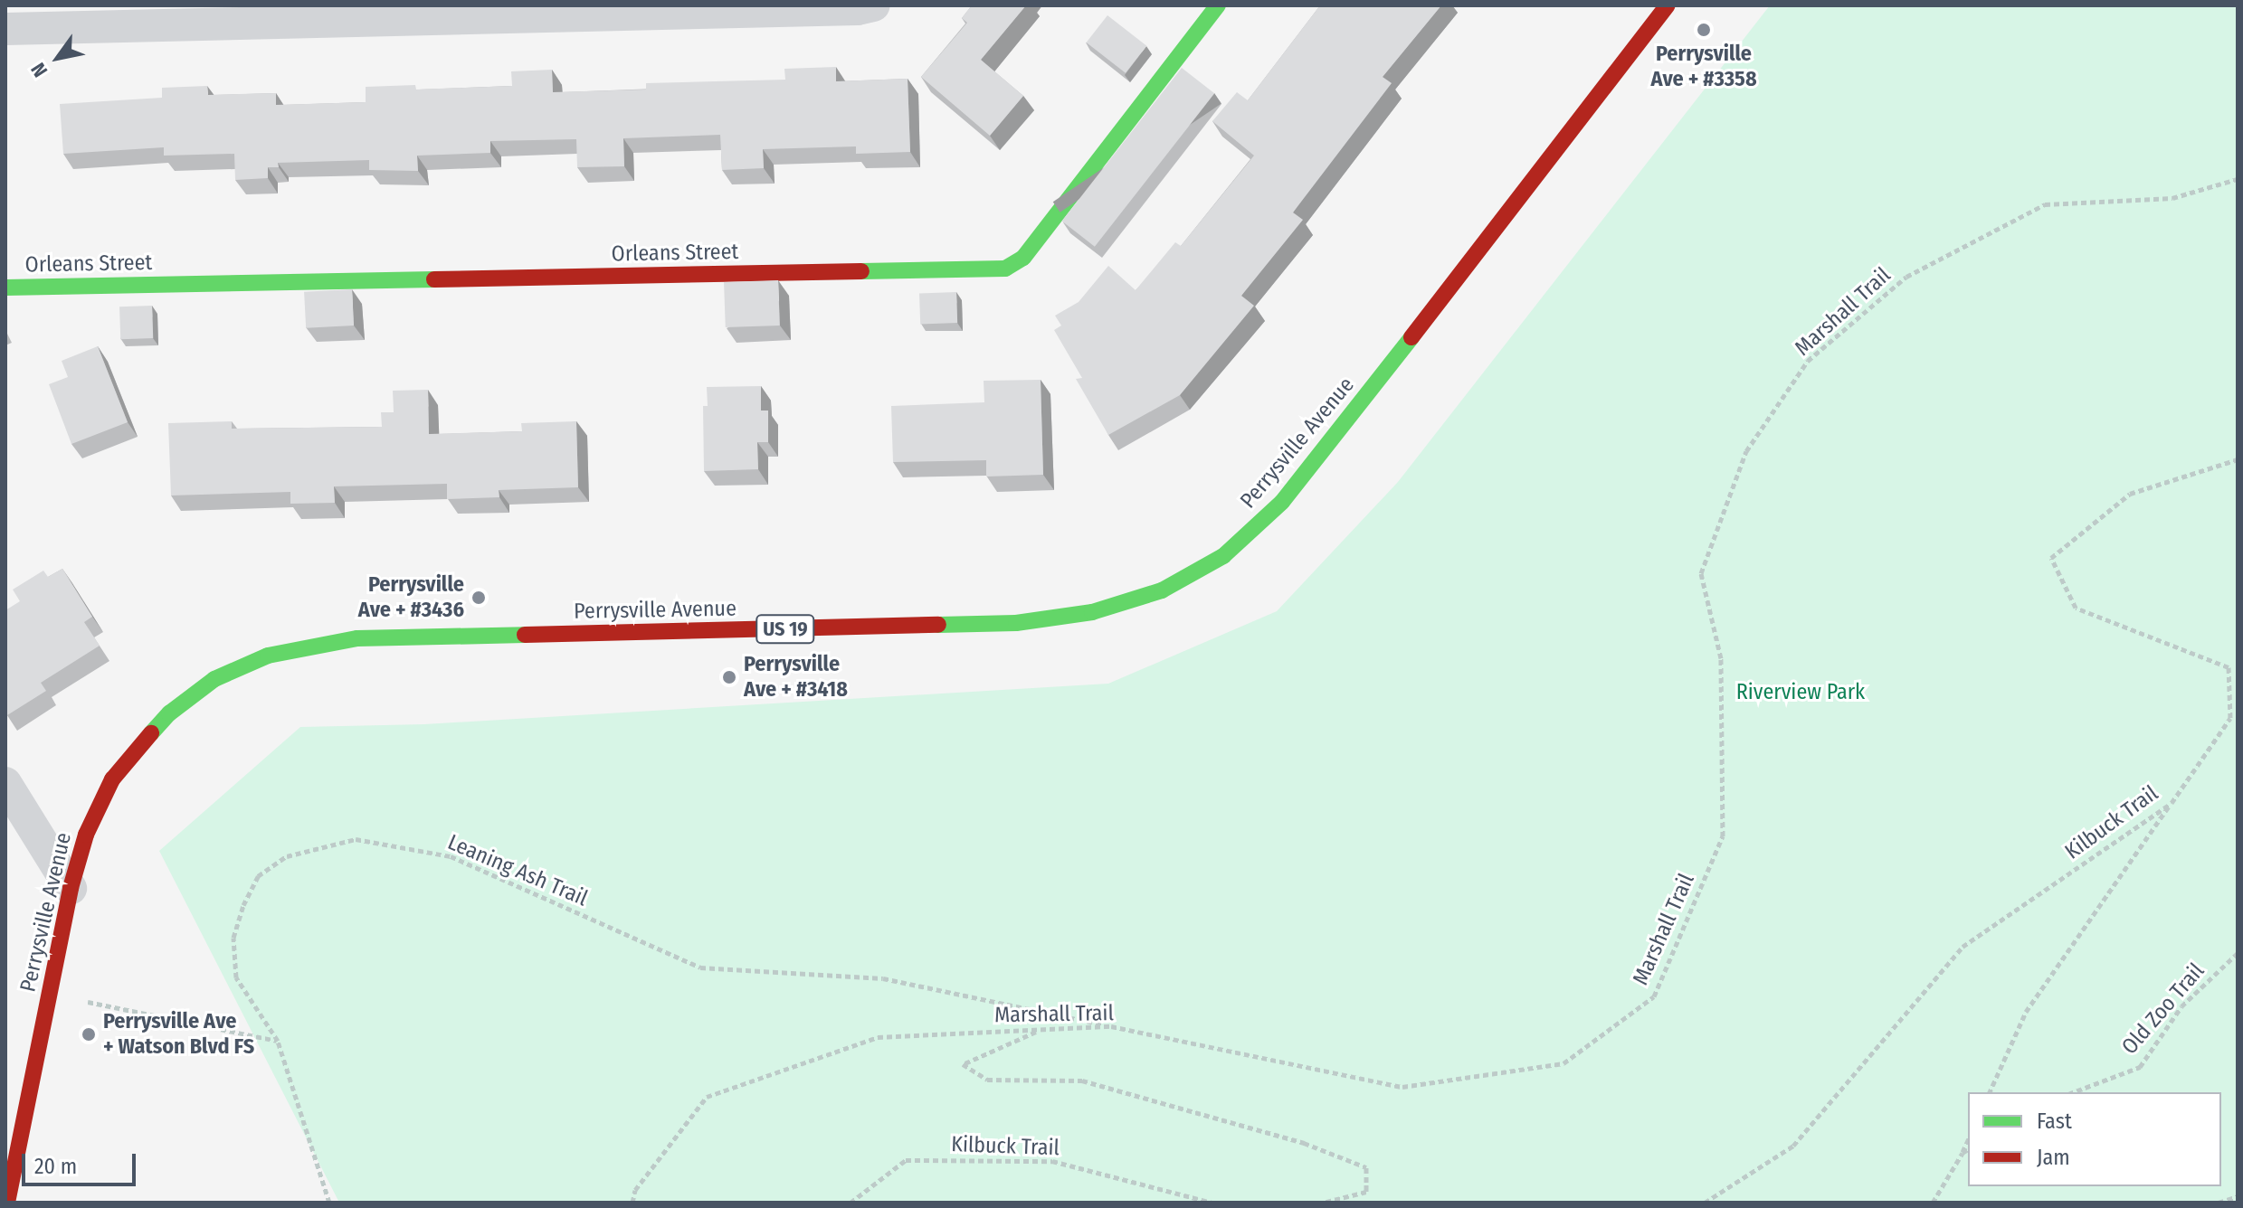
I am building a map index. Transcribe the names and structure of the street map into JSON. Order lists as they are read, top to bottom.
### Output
{
  "streets": {
    "main road": ["Orleans Street", "Perrysville Avenue", "US 19"],
    "path": [
      "Marshall Trail",
      "Kilbuck Trail",
      "Leaning Ash Trail",
      "Old Zoo Trail"
    ]
  },
  "crossings": [
    ["Marshall Trail", "Leaning Ash Trail"]
  ],
  "parks": ["Riverview Park"],
  "places": [
    "Perrysville Ave + #3358",
    "Perrysville Ave + #3436",
    "Perrysville Ave + #3418",
    "Perrysville Ave + Watson Blvd FS"
  ],
  "legend": ["Fast", "Jam"],
  "scale_bar": "20 m",
  "north": "bottom left"
}
